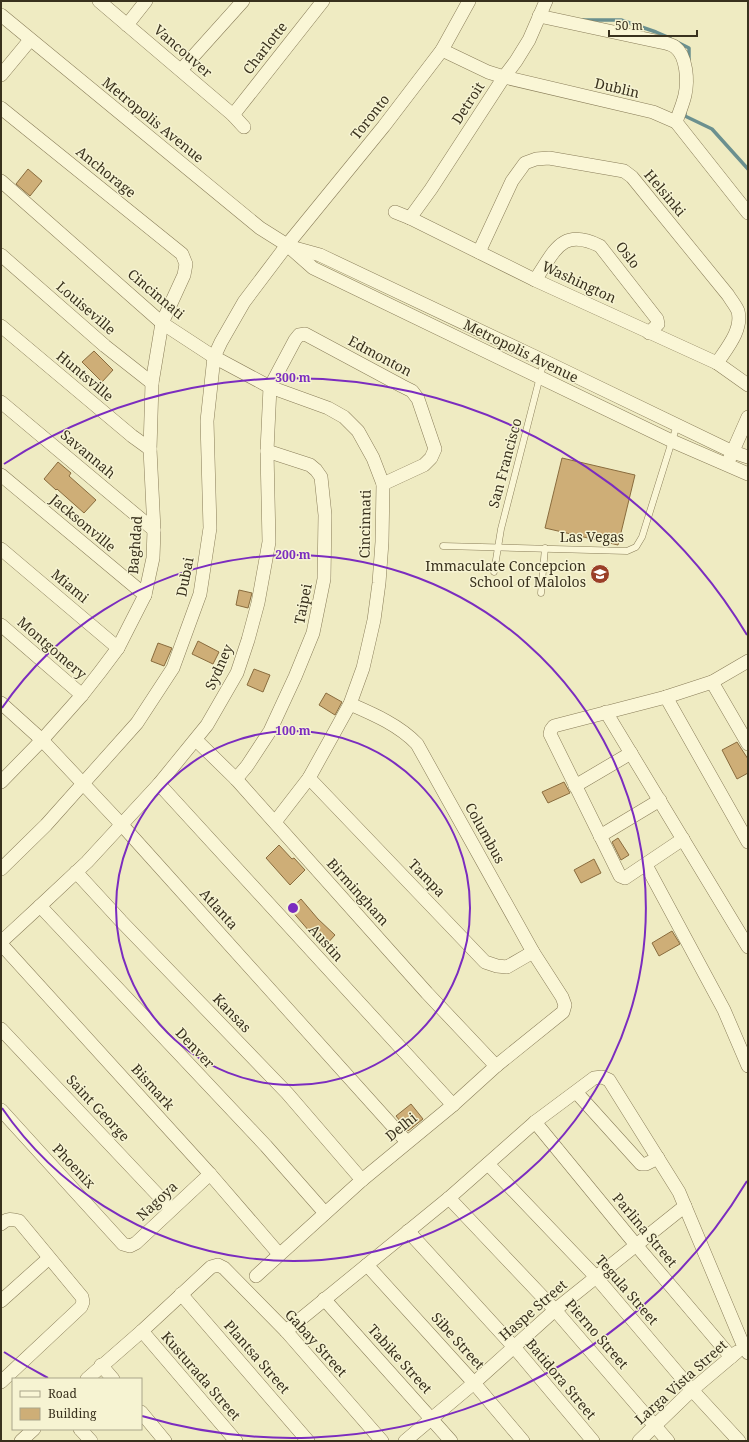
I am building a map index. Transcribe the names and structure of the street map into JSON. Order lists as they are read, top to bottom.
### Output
{
  "streets": {
    "street": [
      "Charlotte",
      "Vancouver",
      "Dublin",
      "Detroit",
      "Toronto",
      "Metropolis Avenue",
      "Anchorage",
      "Helsinki",
      "Oslo",
      "Washington",
      "Cincinnati",
      "Louiseville",
      "Edmonton",
      "Huntsville",
      "Savannah",
      "Jacksonville",
      "Baghdad",
      "Dubai",
      "Miami",
      "Taipei",
      "Montgomery",
      "Sydney",
      "Columbus",
      "Tampa",
      "Birmingham",
      "Atlanta",
      "Austin",
      "Kansas",
      "Denver",
      "Bismark",
      "Saint George",
      "Delhi",
      "Phoenix",
      "Nagoya",
      "Parlina Street",
      "Tegula Street",
      "Haspe Street",
      "Pierno Street",
      "Sibe Street",
      "Gabay Street",
      "Plantsa Street",
      "Tabike Street",
      "Kusturada Street",
      "Batidora Street",
      "Larga Vista Street"
    ],
    "lane": ["San Francisco", "Las Vegas"]
  },
  "crossings": [
    ["Charlotte", "Vancouver"],
    ["Dublin", "Detroit"],
    ["Dublin", "Toronto"],
    ["Detroit", "Washington"],
    ["Toronto", "Metropolis Avenue"],
    ["Toronto", "Dubai"],
    ["Metropolis Avenue", "San Francisco"],
    ["Metropolis Avenue", "Las Vegas"],
    ["Metropolis Avenue", "Dubai"],
    ["Anchorage", "Baghdad"],
    ["Helsinki", "Washington"],
    ["Oslo", "Washington"],
    ["Cincinnati", "Edmonton"],
    ["Cincinnati", "Baghdad"],
    ["Cincinnati", "Dubai"],
    ["Cincinnati", "Sydney"],
    ["Cincinnati", "Columbus"],
    ["Cincinnati", "Tampa"],
    ["Cincinnati", "Birmingham"],
    ["Louiseville", "Baghdad"],
    ["Edmonton", "Sydney"],
    ["Huntsville", "Baghdad"],
    ["Savannah", "Baghdad"],
    ["San Francisco", "Las Vegas"],
    ["Jacksonville", "Baghdad"],
    ["Baghdad", "Miami"],
    ["Baghdad", "Montgomery"],
    ["Baghdad", "Atlanta"],
    ["Dubai", "Atlanta"],
    ["Taipei", "Sydney"],
    ["Taipei", "Birmingham"],
    ["Sydney", "Birmingham"],
    ["Sydney", "Atlanta"],
    ["Sydney", "Austin"],
    ["Sydney", "Kansas"],
    ["Sydney", "Denver"],
    ["Sydney", "Bismark"],
    ["Columbus", "Tampa"],
    ["Columbus", "Delhi"],
    ["Birmingham", "Delhi"],
    ["Atlanta", "Delhi"],
    ["Austin", "Delhi"],
    ["Kansas", "Delhi"],
    ["Denver", "Delhi"],
    ["Bismark", "Delhi"],
    ["Bismark", "Nagoya"],
    ["Saint George", "Nagoya"],
    ["Phoenix", "Nagoya"],
    ["Parlina Street", "Haspe Street"],
    ["Parlina Street", "Larga Vista Street"],
    ["Tegula Street", "Haspe Street"],
    ["Tegula Street", "Larga Vista Street"],
    ["Haspe Street", "Pierno Street"],
    ["Haspe Street", "Sibe Street"],
    ["Haspe Street", "Tabike Street"],
    ["Haspe Street", "Batidora Street"],
    ["Pierno Street", "Larga Vista Street"],
    ["Gabay Street", "Plantsa Street"]
  ],
  "places": {
    "school or university": ["Immaculate Concepcion School of Malolos"]
  },
  "legend": ["Road", "Building"],
  "scale_bar": "50 m",
  "rings": ["300 m", "200 m", "100 m"]
}
